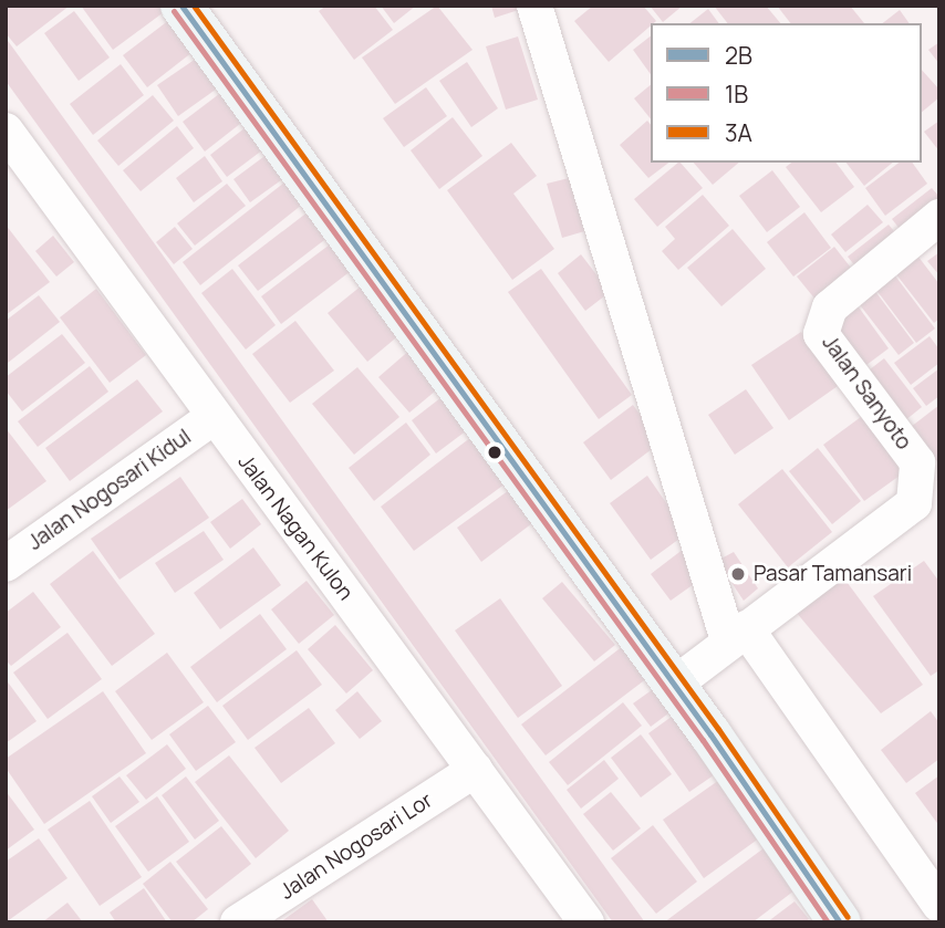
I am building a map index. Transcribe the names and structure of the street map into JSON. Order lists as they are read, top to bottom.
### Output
{
  "streets": {
    "street": [
      "Jalan Sanyoto",
      "Jalan Nogosari Kidul",
      "Jalan Nagan Kulon",
      "Jalan Nogosari Lor"
    ]
  },
  "crossings": [
    ["Jalan Nogosari Kidul", "Jalan Nagan Kulon"],
    ["Jalan Nagan Kulon", "Jalan Nogosari Lor"]
  ],
  "places": ["Pasar Tamansari"],
  "lines": ["transit line 2B", "transit line 3A", "transit line 1B"],
  "legend": ["2B", "1B", "3A"]
}
